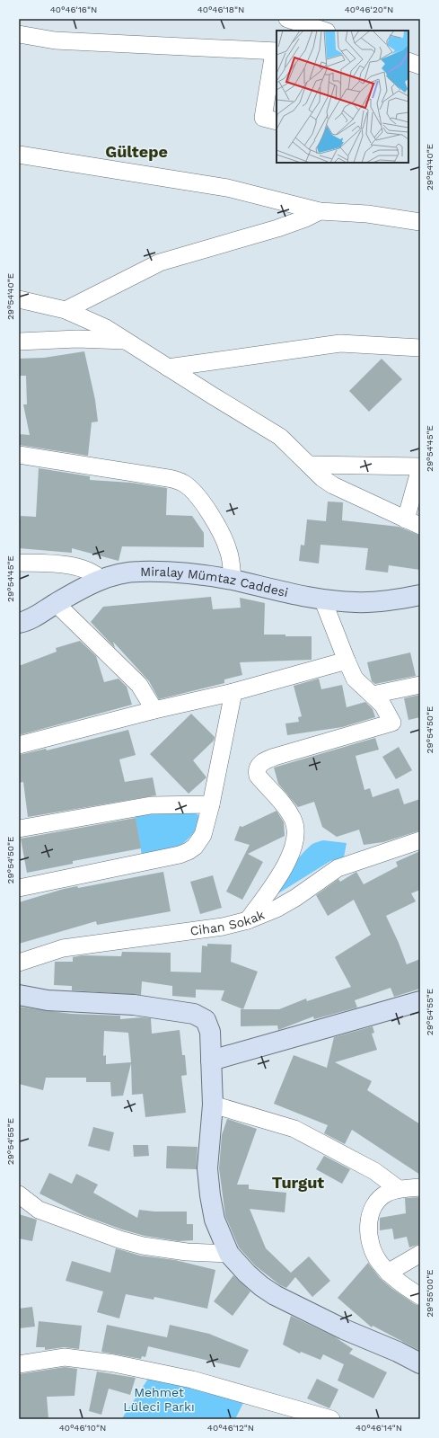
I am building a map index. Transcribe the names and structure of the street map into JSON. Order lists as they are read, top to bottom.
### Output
{
  "streets": {
    "main road": ["Miralay Mümtaz Caddesi"],
    "street": ["Cihan Sokak"]
  },
  "districts": ["Gültepe", "Turgut"],
  "parks": ["Mehmet Lüleci Parkı"],
  "coordinates": [
    "40°46'16\"N",
    "40°46'18\"N",
    "40°46'20\"N",
    "29°54'40\"E",
    "29°54'45\"E",
    "29°54'50\"E",
    "29°54'55\"E",
    "29°55'00\"E",
    "40°46'10\"N",
    "40°46'12\"N",
    "40°46'14\"N"
  ]
}
